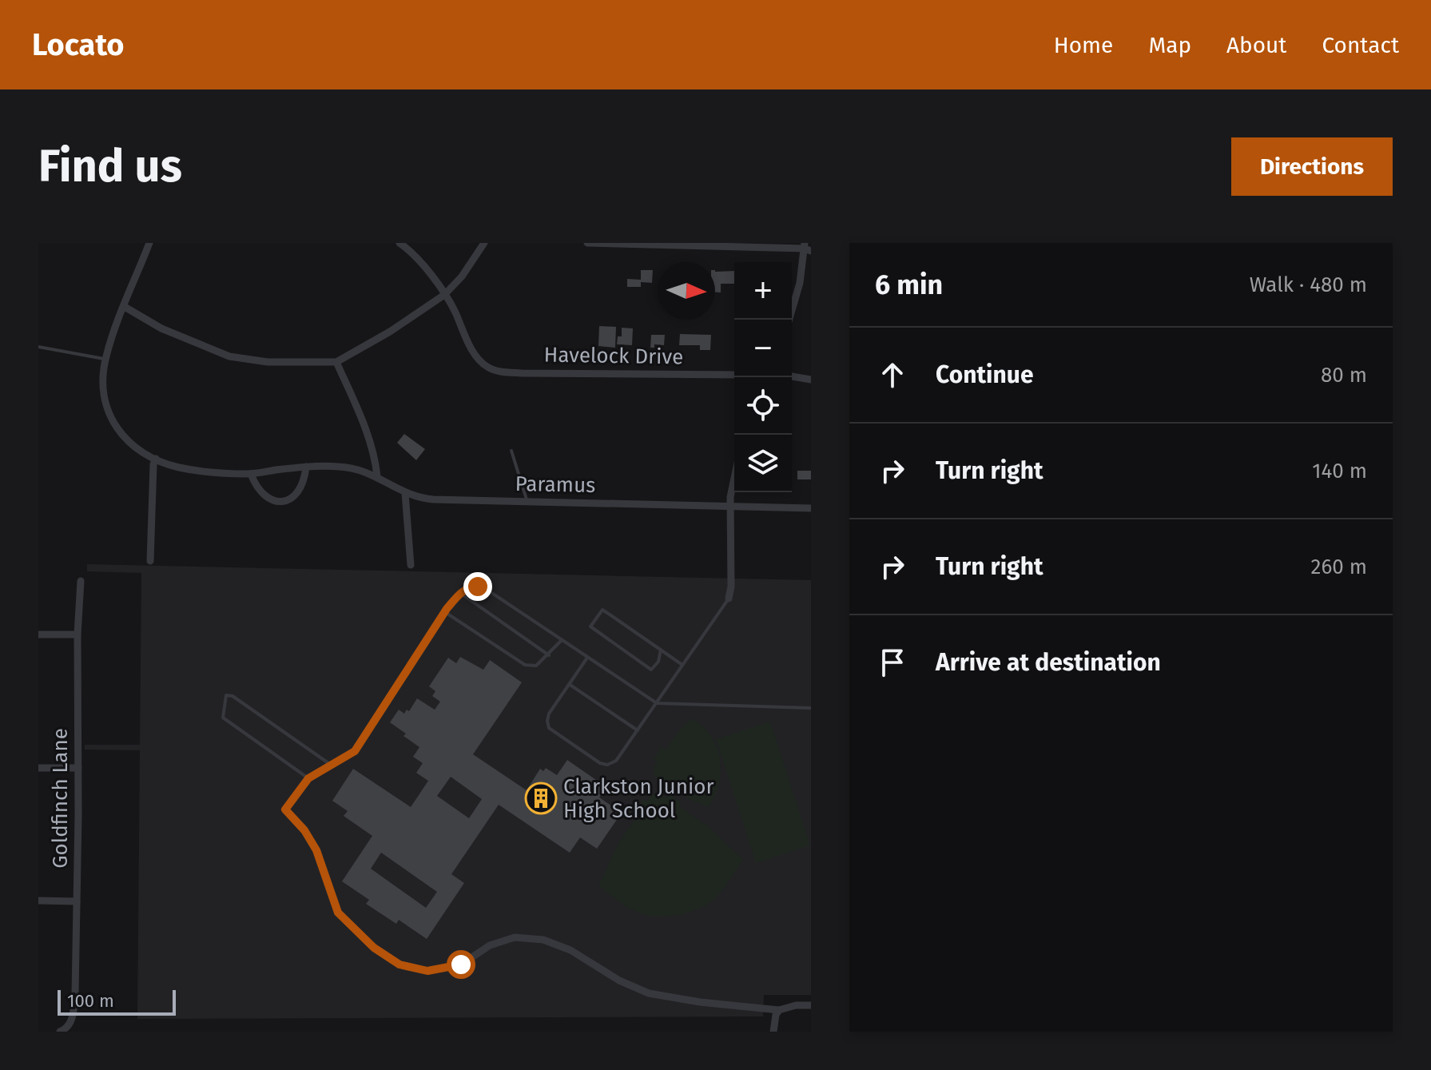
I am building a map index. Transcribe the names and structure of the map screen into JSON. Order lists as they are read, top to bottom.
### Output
{
  "streets": {
    "street": ["Havelock Drive", "Paramus", "Goldfinch Lane"]
  },
  "places": {
    "building": ["Clarkston Junior High School"]
  },
  "scale_bar": "100 m",
  "north": "right",
  "page": {
    "header": "Locato",
    "nav": [
      "Home",
      "Map",
      "About",
      "Contact"
    ],
    "buttons": "Directions",
    "title": "Find us",
    "heading": ["6 min", "Walk · 480 m"],
    "map_buttons": ["+", "−"],
    "list": [
      ["Continue", "80 m"],
      ["Turn right", "140 m"],
      ["Turn right", "260 m"],
      "Arrive at destination"
    ],
    "scale": "100 m"
  }
}
